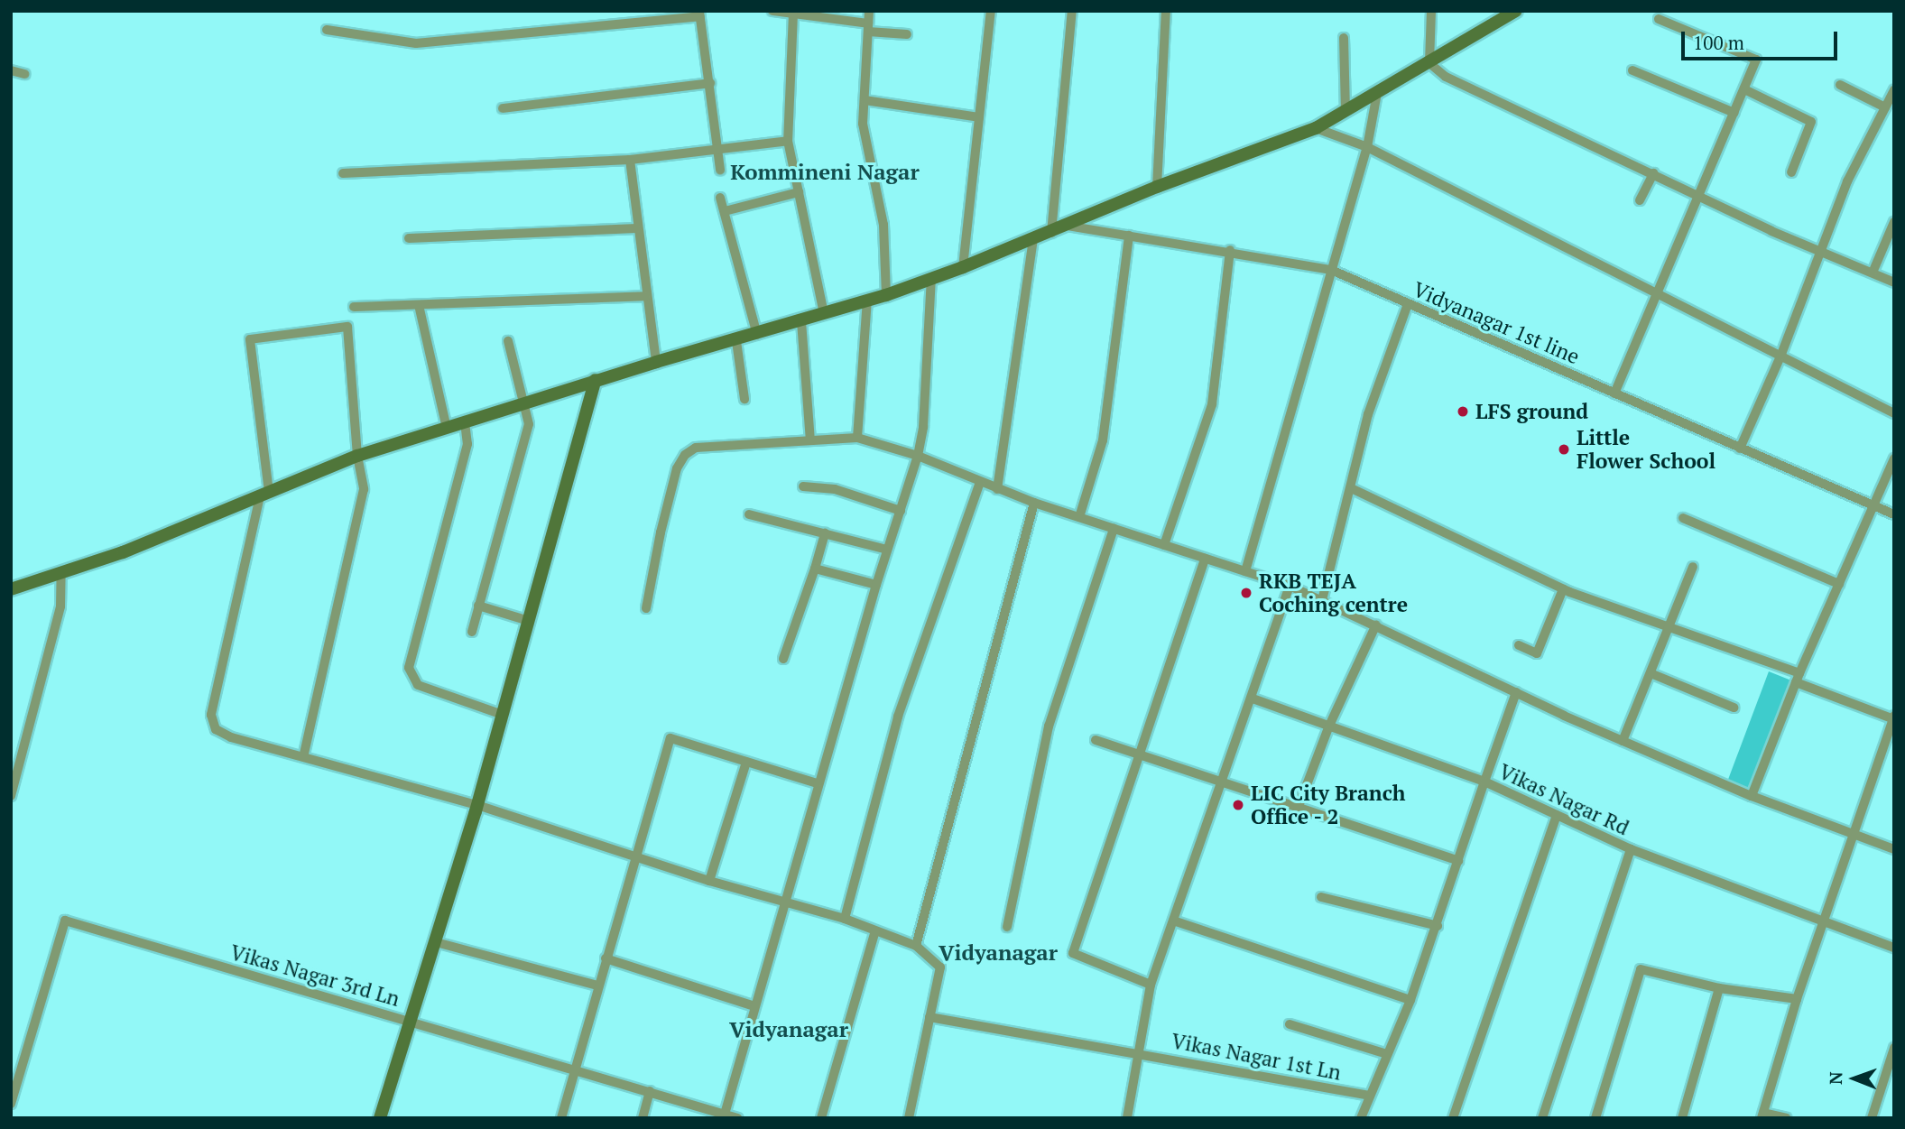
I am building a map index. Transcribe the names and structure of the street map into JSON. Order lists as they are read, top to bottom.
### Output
{
  "streets": {
    "street": [
      "Vidyanagar 1st line",
      "Vikas Nagar Rd",
      "Vikas Nagar 3rd Ln",
      "Vikas Nagar 1st Ln"
    ]
  },
  "crossings": [
    ["Vikas Nagar Rd", "Vikas Nagar 1st Ln"]
  ],
  "districts": ["Kommineni Nagar", "Vidyanagar", "Vidyanagar"],
  "places": [
    "LFS ground",
    "Little Flower School",
    "RKB TEJA Coching centre",
    "LIC City Branch Office - 2"
  ],
  "scale_bar": "100 m",
  "north": "left"
}
